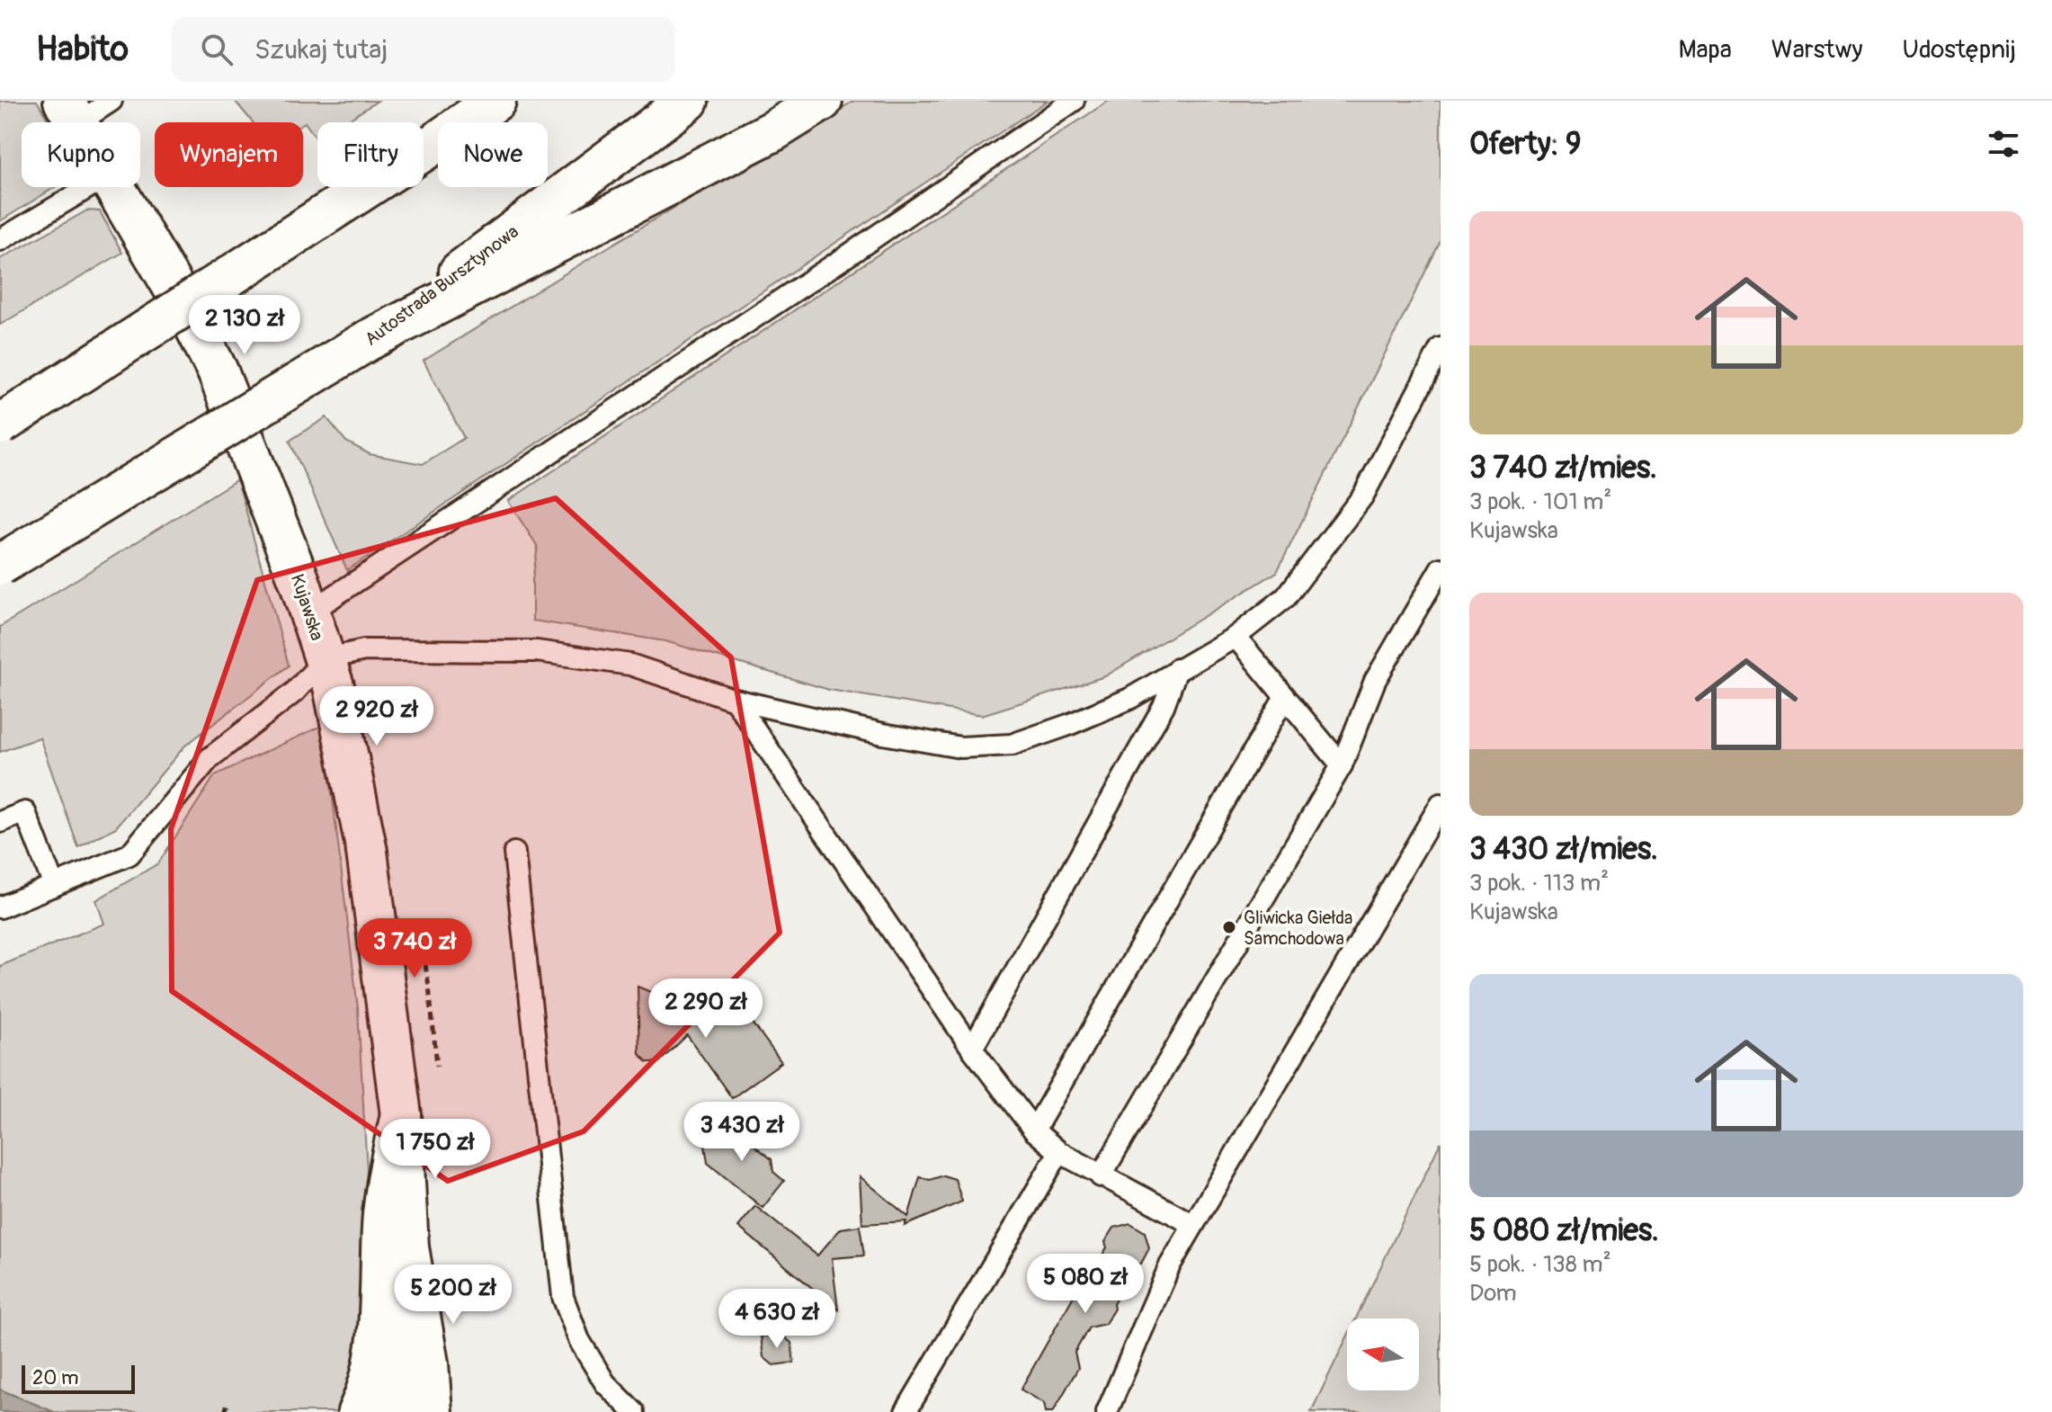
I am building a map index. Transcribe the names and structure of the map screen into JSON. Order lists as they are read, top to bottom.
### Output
{
  "streets": {
    "main road": ["Autostrada Bursztynowa", "Kujawska"]
  },
  "places": ["Gliwicka Giełda Samchodowa"],
  "scale_bar": "20 m",
  "north": "left",
  "page": {
    "header": "Habito",
    "search": "Szukaj tutaj",
    "nav": ["Mapa", "Warstwy", "Udostępnij"],
    "heading": "Oferty: 9",
    "chip": [
      "Kupno",
      "Wynajem",
      "Filtry",
      "Nowe"
    ],
    "list": [
      {
        "name": "3 740 zł/mies.",
        "note": "3 pok. · 101 m² · Kujawska"
      },
      {
        "name": "3 430 zł/mies.",
        "note": "3 pok. · 113 m² · Kujawska"
      },
      {
        "name": "5 080 zł/mies.",
        "note": "5 pok. · 138 m² · Dom"
      }
    ],
    "price": [
      "2 130 zł",
      "2 920 zł",
      "3 740 zł",
      "2 290 zł",
      "3 430 zł",
      "1 750 zł",
      "5 080 zł",
      "5 200 zł",
      "4 630 zł"
    ],
    "scale": "20 m"
  }
}
